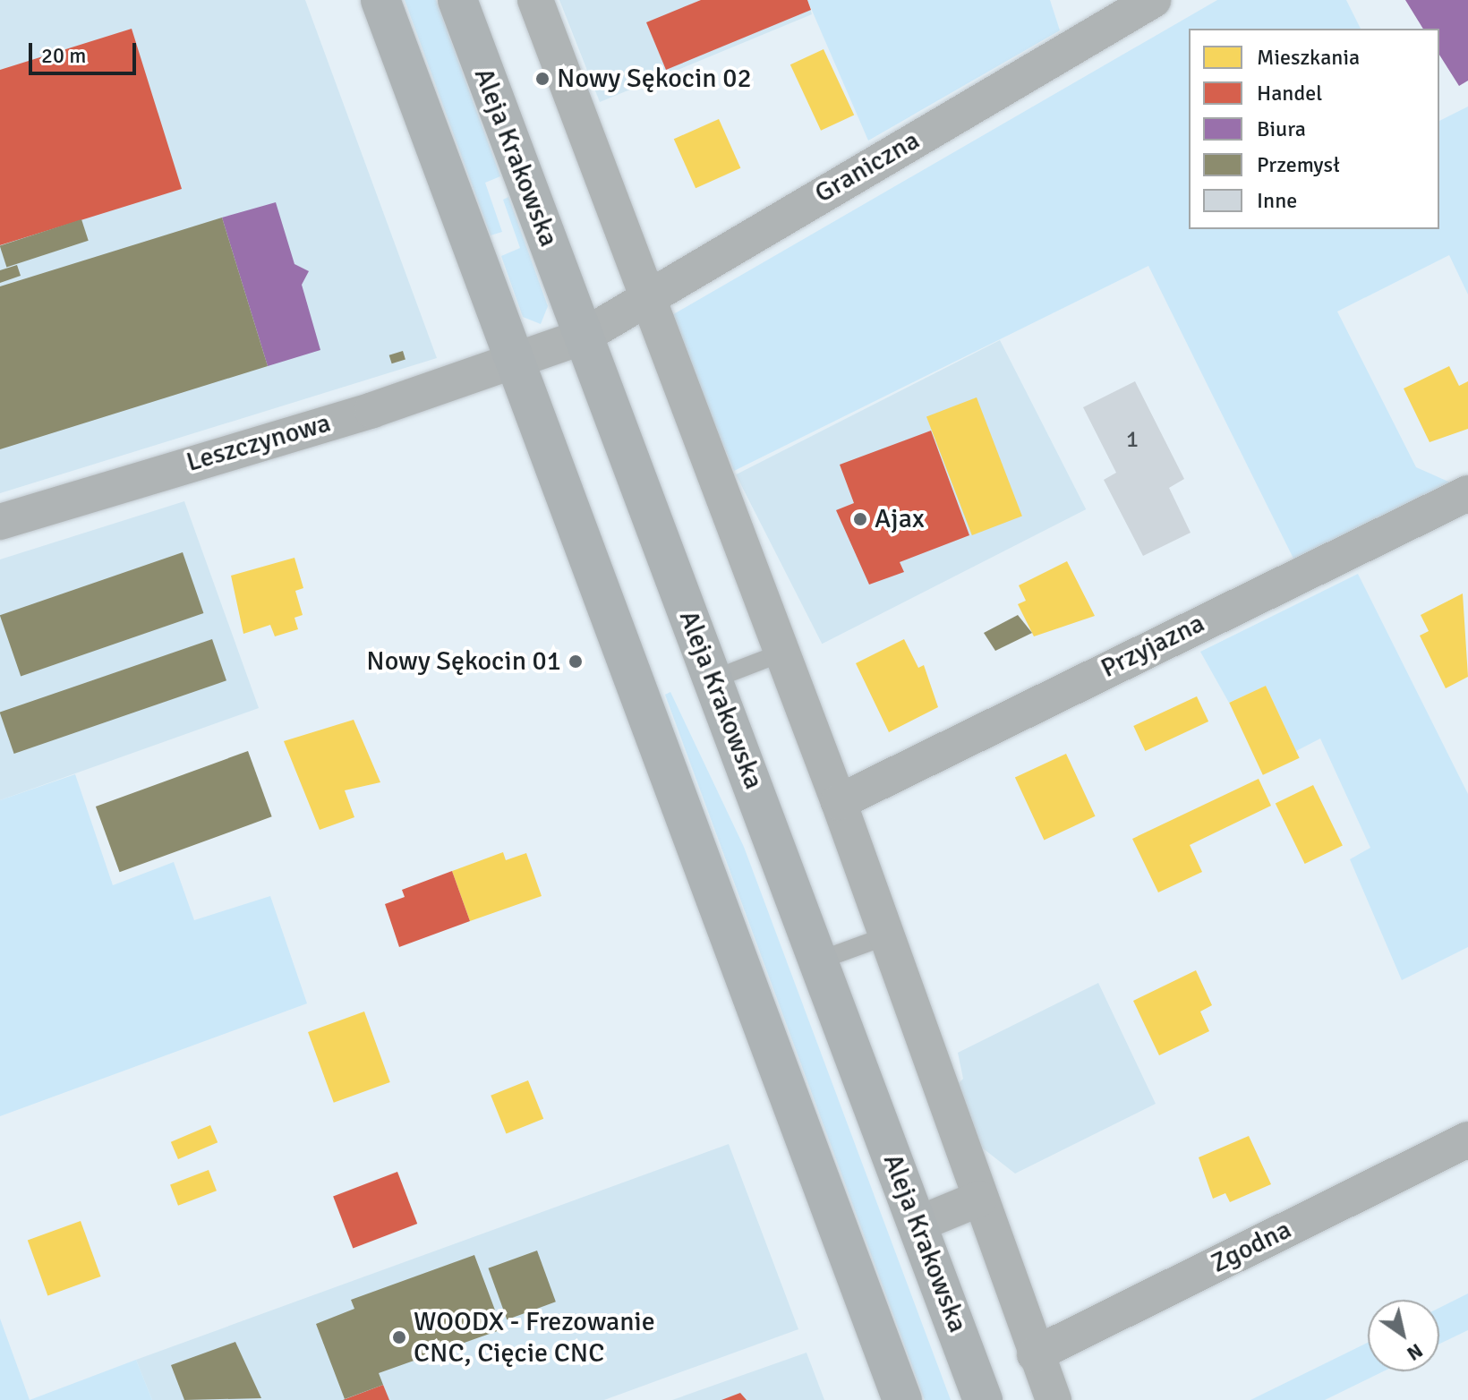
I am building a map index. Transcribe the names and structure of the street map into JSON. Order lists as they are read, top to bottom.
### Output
{
  "streets": {
    "main road": ["Aleja Krakowska"],
    "street": [
      "Graniczna",
      "Leszczynowa",
      "Przyjazna",
      "Zgodna"
    ]
  },
  "crossings": [
    ["Aleja Krakowska", "Graniczna"],
    ["Aleja Krakowska", "Leszczynowa"],
    ["Graniczna", "Leszczynowa"]
  ],
  "places": [
    "Nowy Sękocin 02",
    "Ajax",
    "Nowy Sękocin 01",
    "WOODX - Frezowanie CNC, Cięcie CNC"
  ],
  "house_numbers": ["1"],
  "legend": [
    "Mieszkania",
    "Handel",
    "Biura",
    "Przemysł",
    "Inne"
  ],
  "scale_bar": "20 m",
  "north": "bottom right"
}
